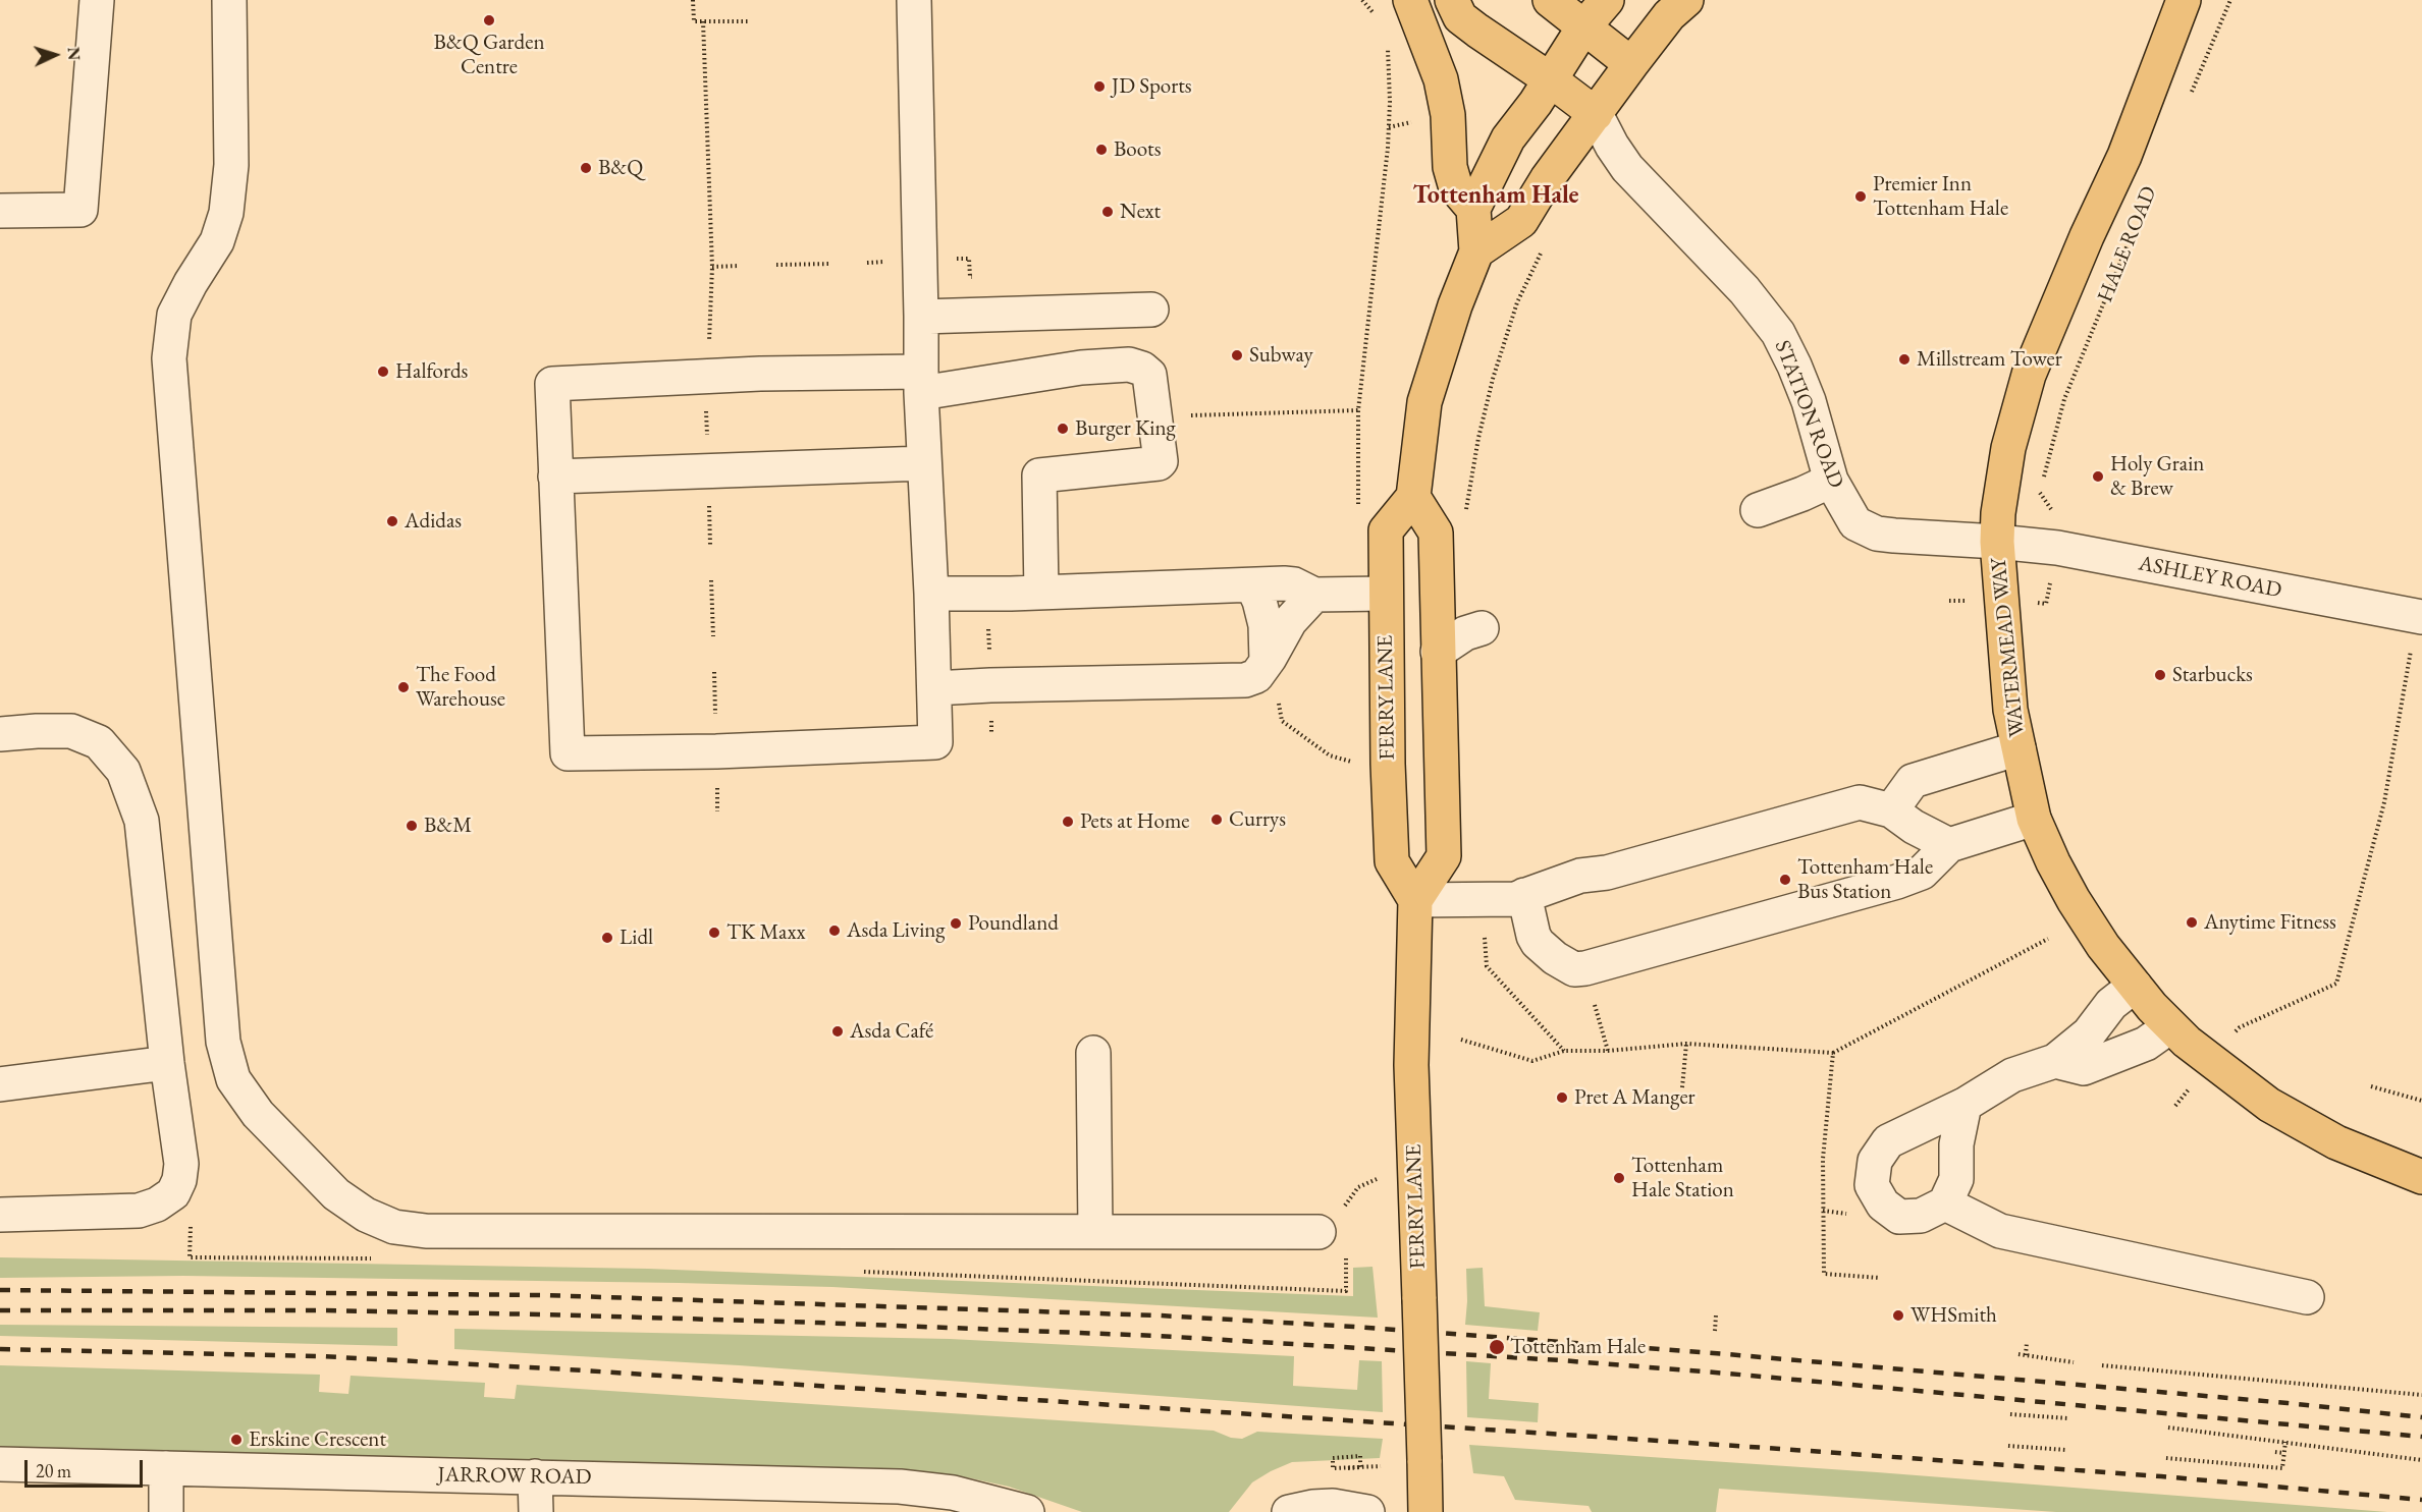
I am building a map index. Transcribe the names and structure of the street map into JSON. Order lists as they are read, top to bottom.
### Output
{
  "streets": {
    "main road": ["HALE ROAD", "WATERMEAD WAY", "FERRY LANE"],
    "street": ["STATION ROAD", "ASHLEY ROAD", "JARROW ROAD"]
  },
  "crossings": [
    ["HALE ROAD", "WATERMEAD WAY"],
    ["STATION ROAD", "ASHLEY ROAD"],
    ["STATION ROAD", "WATERMEAD WAY"],
    ["ASHLEY ROAD", "WATERMEAD WAY"]
  ],
  "districts": ["Tottenham Hale"],
  "places": [
    "B&Q Garden Centre",
    "JD Sports",
    "Boots",
    "B&Q",
    "Premier Inn Tottenham Hale",
    "Next",
    "Subway",
    "Millstream Tower",
    "Halfords",
    "Burger King",
    "Holy Grain & Brew",
    "Adidas",
    "Starbucks",
    "The Food Warehouse",
    "Currys",
    "Pets at Home",
    "B&M",
    "Tottenham Hale Bus Station",
    "Anytime Fitness",
    "Poundland",
    "Asda Living",
    "TK Maxx",
    "Lidl",
    "Asda Café",
    "Pret A Manger",
    "Tottenham Hale Station",
    "WHSmith",
    "Tottenham Hale",
    "Erskine Crescent"
  ],
  "scale_bar": "20 m",
  "north": "right"
}
